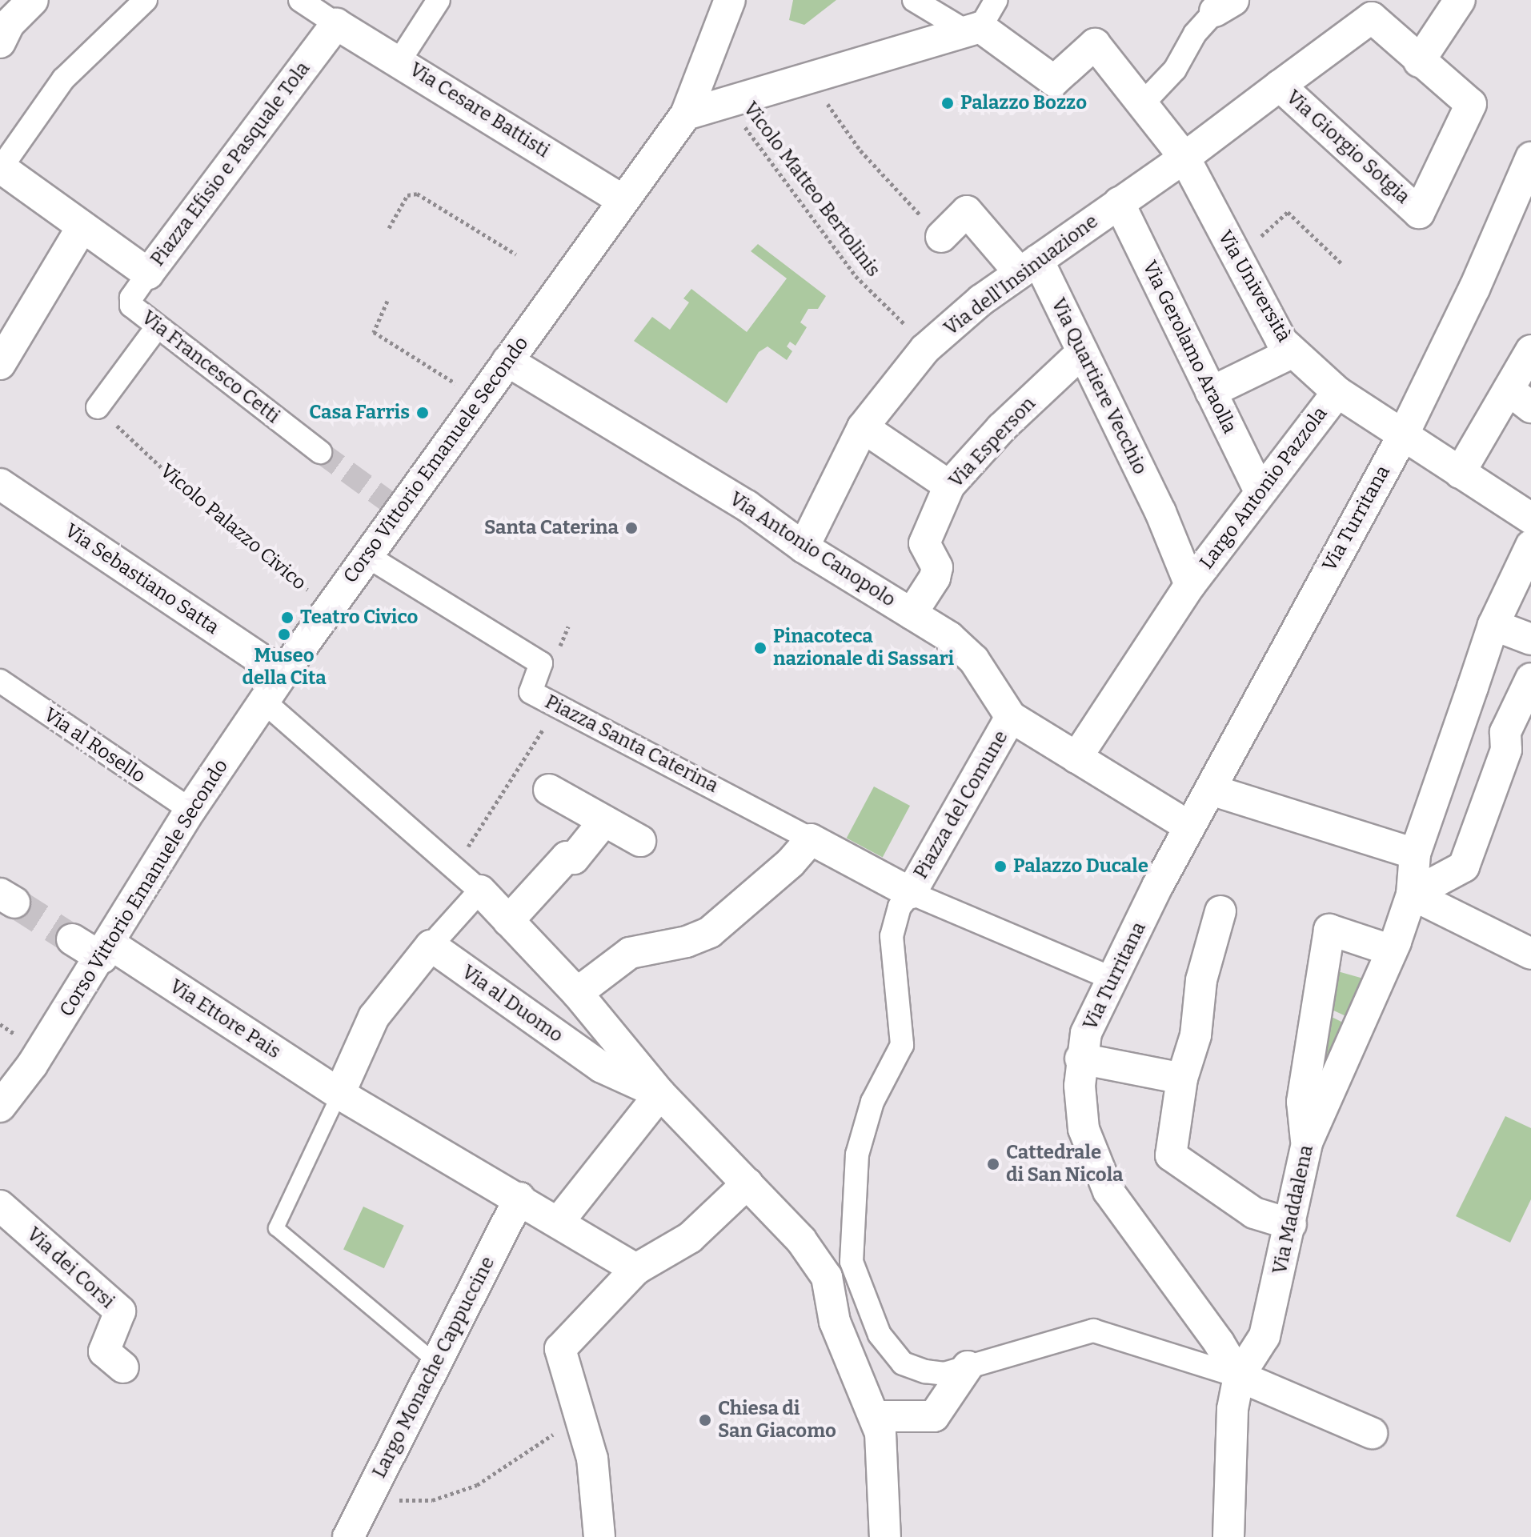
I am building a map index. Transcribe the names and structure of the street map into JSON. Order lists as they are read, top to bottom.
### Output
{
  "streets": {
    "street": [
      "Via Cesare Battisti",
      "Via Giorgio Sotgia",
      "Piazza Efisio e Pasquale Tola",
      "Via dell'Insinuazione",
      "Via Università",
      "Via Gerolamo Araolla",
      "Via Francesco Cetti",
      "Via Quartiere Vecchio",
      "Via Esperson",
      "Corso Vittorio Emanuele Secondo",
      "Largo Antonio Pazzola",
      "Via Turritana",
      "Via Antonio Canopolo",
      "Via Sebastiano Satta",
      "Piazza Santa Caterina",
      "Via al Rosello",
      "Piazza del Comune",
      "Via al Duomo",
      "Via Ettore Pais",
      "Via Maddalena",
      "Via dei Corsi",
      "Largo Monache Cappuccine"
    ],
    "path": ["Vicolo Matteo Bertolinis", "Vicolo Palazzo Civico"]
  },
  "crossings": [
    ["Via Cesare Battisti", "Piazza Efisio e Pasquale Tola"],
    ["Via Cesare Battisti", "Corso Vittorio Emanuele Secondo"],
    ["Via Giorgio Sotgia", "Via dell'Insinuazione"],
    ["Piazza Efisio e Pasquale Tola", "Via Francesco Cetti"],
    ["Vicolo Matteo Bertolinis", "Via dell'Insinuazione"],
    ["Via dell'Insinuazione", "Via Università"],
    ["Via dell'Insinuazione", "Via Gerolamo Araolla"],
    ["Via dell'Insinuazione", "Via Quartiere Vecchio"],
    ["Via dell'Insinuazione", "Via Antonio Canopolo"],
    ["Via Università", "Largo Antonio Pazzola"],
    ["Via Università", "Via Turritana"],
    ["Via Gerolamo Araolla", "Largo Antonio Pazzola"],
    ["Via Quartiere Vecchio", "Via Esperson"],
    ["Via Quartiere Vecchio", "Largo Antonio Pazzola"],
    ["Via Esperson", "Via Antonio Canopolo"],
    ["Corso Vittorio Emanuele Secondo", "Vicolo Palazzo Civico"],
    ["Corso Vittorio Emanuele Secondo", "Via Antonio Canopolo"],
    ["Corso Vittorio Emanuele Secondo", "Via Sebastiano Satta"],
    ["Corso Vittorio Emanuele Secondo", "Piazza Santa Caterina"],
    ["Corso Vittorio Emanuele Secondo", "Via al Rosello"],
    ["Corso Vittorio Emanuele Secondo", "Via al Duomo"],
    ["Corso Vittorio Emanuele Secondo", "Via Ettore Pais"],
    ["Largo Antonio Pazzola", "Via Antonio Canopolo"],
    ["Via Turritana", "Via Antonio Canopolo"],
    ["Via Turritana", "Via Maddalena"],
    ["Via Antonio Canopolo", "Piazza del Comune"],
    ["Via Ettore Pais", "Largo Monache Cappuccine"]
  ],
  "places": [
    "Palazzo Bozzo",
    "Casa Farris",
    "Santa Caterina",
    "Teatro Civico",
    "Museo della Cita",
    "Pinacoteca nazionale di Sassari",
    "Palazzo Ducale",
    "Cattedrale di San Nicola",
    "Chiesa di San Giacomo"
  ]
}
